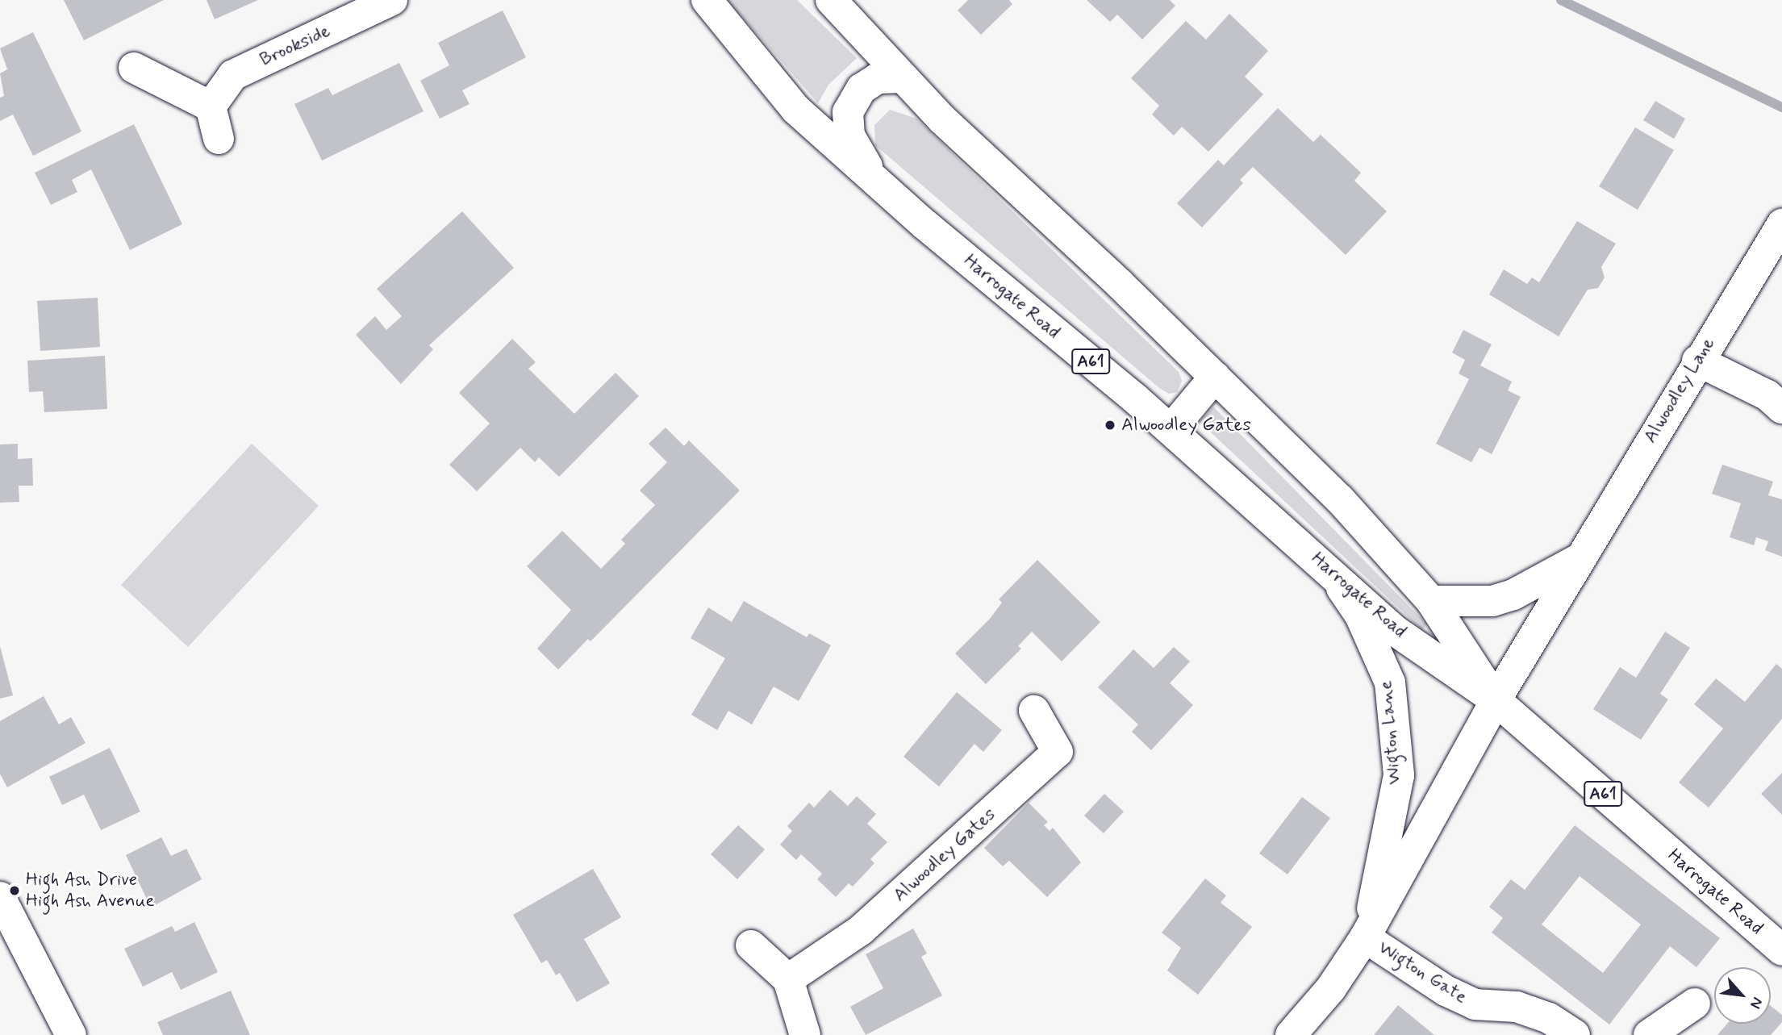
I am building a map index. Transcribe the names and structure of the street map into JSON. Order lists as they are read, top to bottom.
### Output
{
  "streets": {
    "main road": [
      "Brookside",
      "Harrogate Road",
      "A61",
      "Alwoodley Lane",
      "Wigton Lane",
      "Alwoodley Gates",
      "Wigton Gate"
    ]
  },
  "crossings": [
    ["Harrogate Road", "A61"],
    ["Harrogate Road", "Alwoodley Lane"],
    ["Harrogate Road", "Wigton Lane"],
    ["Alwoodley Lane", "Wigton Lane"],
    ["Wigton Lane", "Wigton Gate"]
  ],
  "places": ["Alwoodley Gates", "High Ash Drive High Ash Avenue"],
  "north": "bottom right"
}
